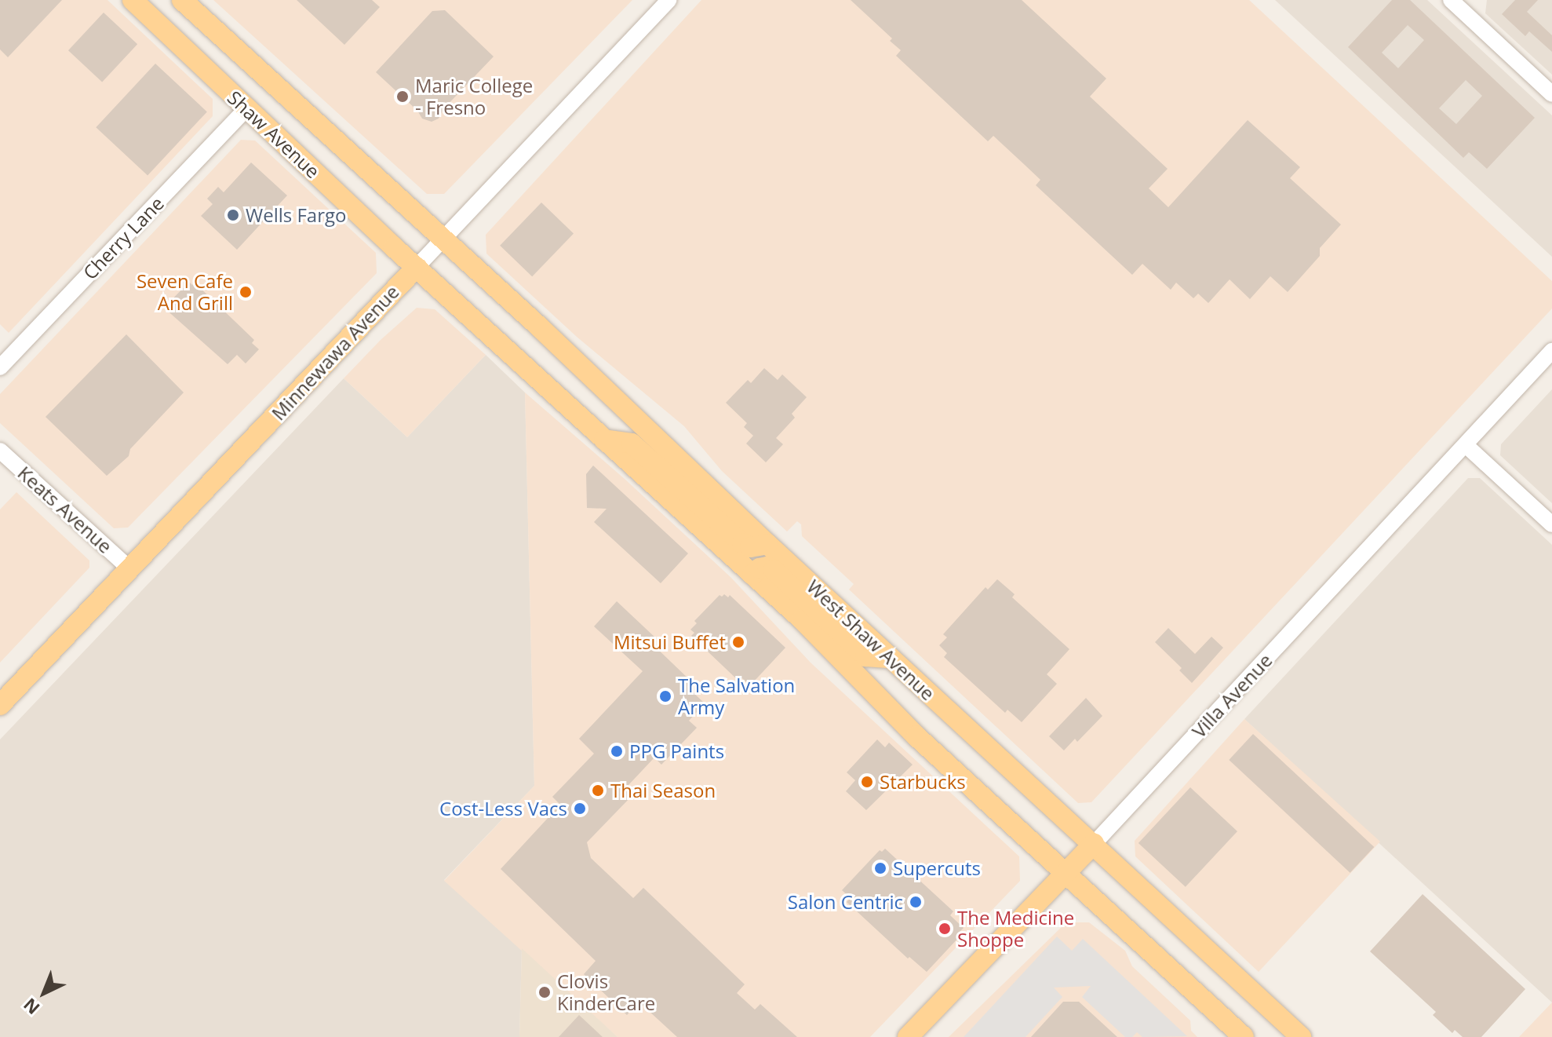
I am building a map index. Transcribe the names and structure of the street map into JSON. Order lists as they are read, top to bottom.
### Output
{
  "streets": {
    "main road": [
      "Shaw Avenue",
      "Minnewawa Avenue",
      "West Shaw Avenue",
      "Villa Avenue"
    ],
    "street": ["Cherry Lane", "Keats Avenue"]
  },
  "crossings": [
    ["Shaw Avenue", "Cherry Lane"],
    ["Shaw Avenue", "Minnewawa Avenue"],
    ["Shaw Avenue", "West Shaw Avenue"],
    ["Minnewawa Avenue", "Keats Avenue"],
    ["Minnewawa Avenue", "West Shaw Avenue"],
    ["West Shaw Avenue", "Villa Avenue"]
  ],
  "places": [
    "Maric College - Fresno",
    "Wells Fargo",
    "Seven Cafe And Grill",
    "Mitsui Buffet",
    "The Salvation Army",
    "PPG Paints",
    "Starbucks",
    "Thai Season",
    "Cost-Less Vacs",
    "Supercuts",
    "Salon Centric",
    "The Medicine Shoppe",
    "Clovis KinderCare"
  ],
  "north": "bottom left"
}
